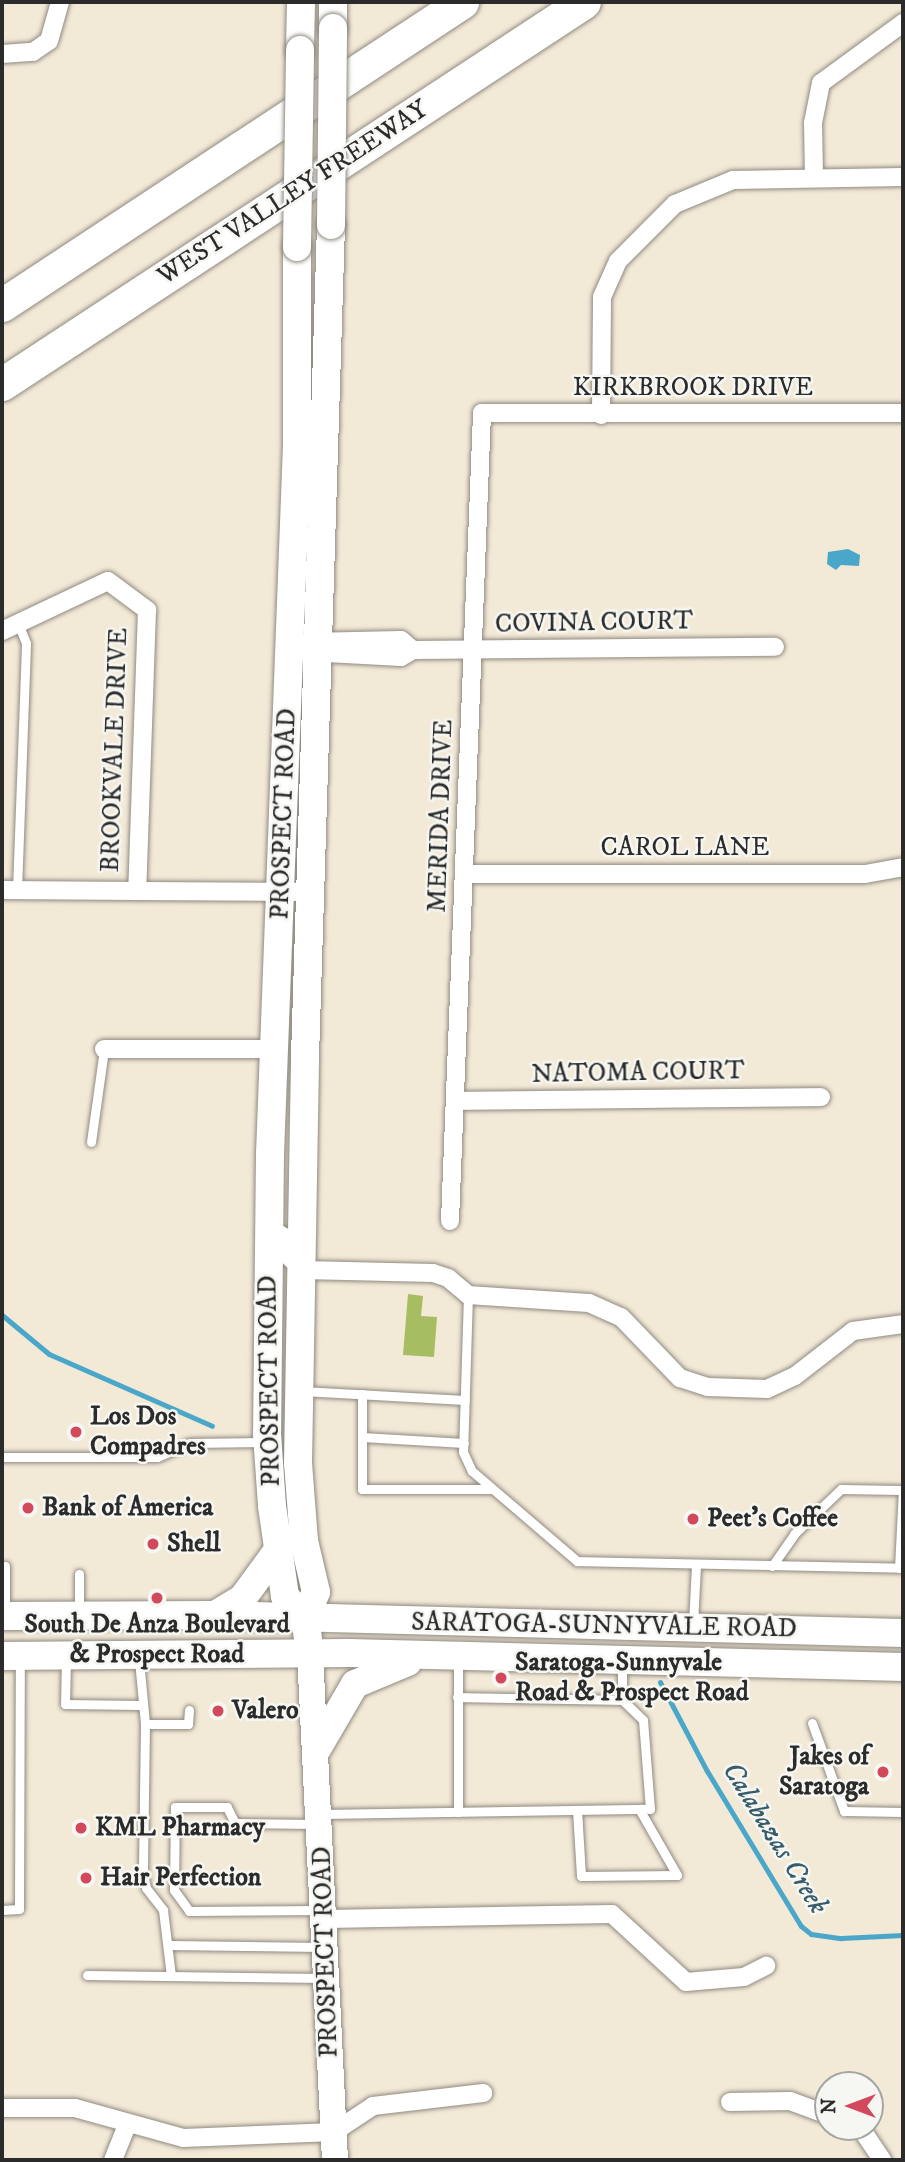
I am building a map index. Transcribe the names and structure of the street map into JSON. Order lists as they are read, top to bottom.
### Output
{
  "streets": {
    "highway": ["WEST VALLEY FREEWAY"],
    "main road": ["PROSPECT ROAD", "SARATOGA-SUNNYVALE ROAD"],
    "street": [
      "KIRKBROOK DRIVE",
      "COVINA COURT",
      "BROOKVALE DRIVE",
      "MERIDA DRIVE",
      "CAROL LANE",
      "NATOMA COURT"
    ]
  },
  "crossings": [
    ["KIRKBROOK DRIVE", "MERIDA DRIVE"],
    ["COVINA COURT", "PROSPECT ROAD"],
    ["COVINA COURT", "MERIDA DRIVE"],
    ["BROOKVALE DRIVE", "PROSPECT ROAD"],
    ["PROSPECT ROAD", "SARATOGA-SUNNYVALE ROAD"],
    ["MERIDA DRIVE", "CAROL LANE"],
    ["MERIDA DRIVE", "NATOMA COURT"]
  ],
  "water": ["Calabazas Creek"],
  "places": [
    "Los Dos Compadres",
    "Bank of America",
    "Peet's Coffee",
    "Shell",
    "South De Anza Boulevard & Prospect Road",
    "Saratoga-Sunnyvale Road & Prospect Road",
    "Valero",
    "Jakes of Saratoga",
    "KML Pharmacy",
    "Hair Perfection"
  ],
  "north": "left"
}
